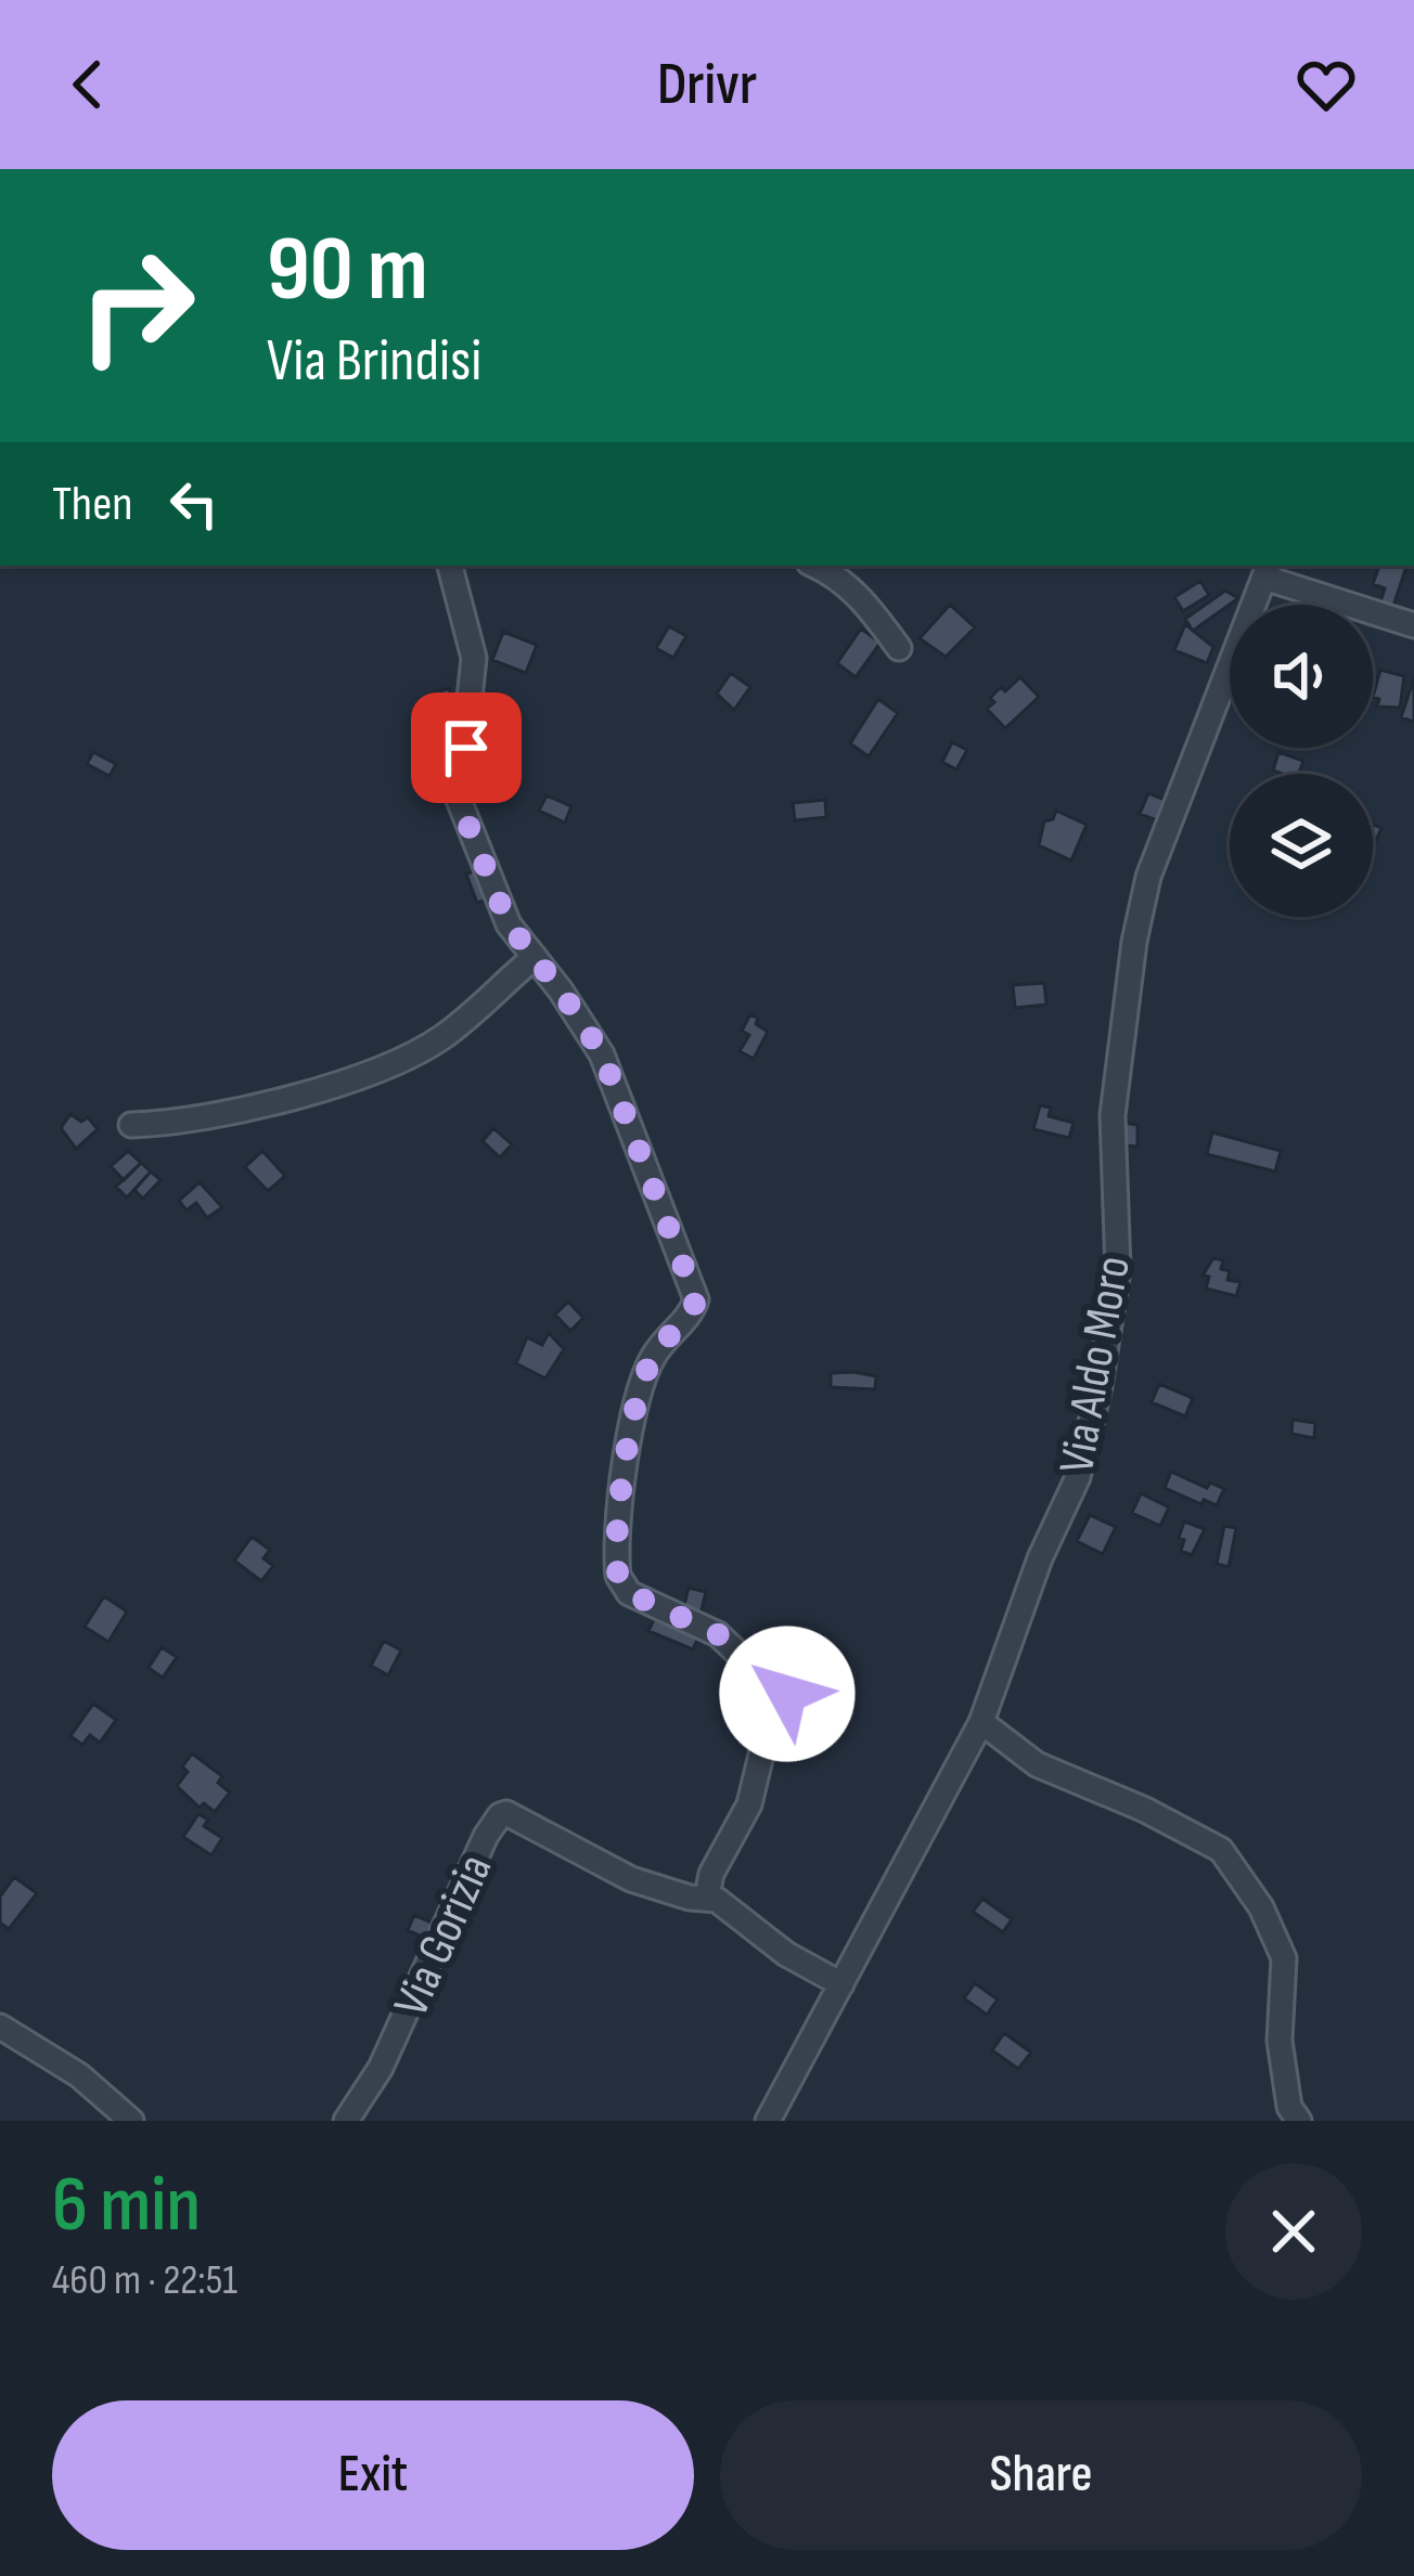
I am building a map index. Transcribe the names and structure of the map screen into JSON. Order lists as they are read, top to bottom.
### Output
{
  "streets": {
    "street": ["Via Aldo Moro", "Via Gorizia"]
  },
  "crossings": [
    ["Via Aldo Moro", "Via Gorizia"]
  ],
  "page": {
    "header": "Drivr",
    "turn": ["90 m", "Via Brindisi"],
    "then": "Then",
    "heading": ["6 min", "460 m · 22:51"],
    "buttons": ["Exit", "Share"]
  }
}
